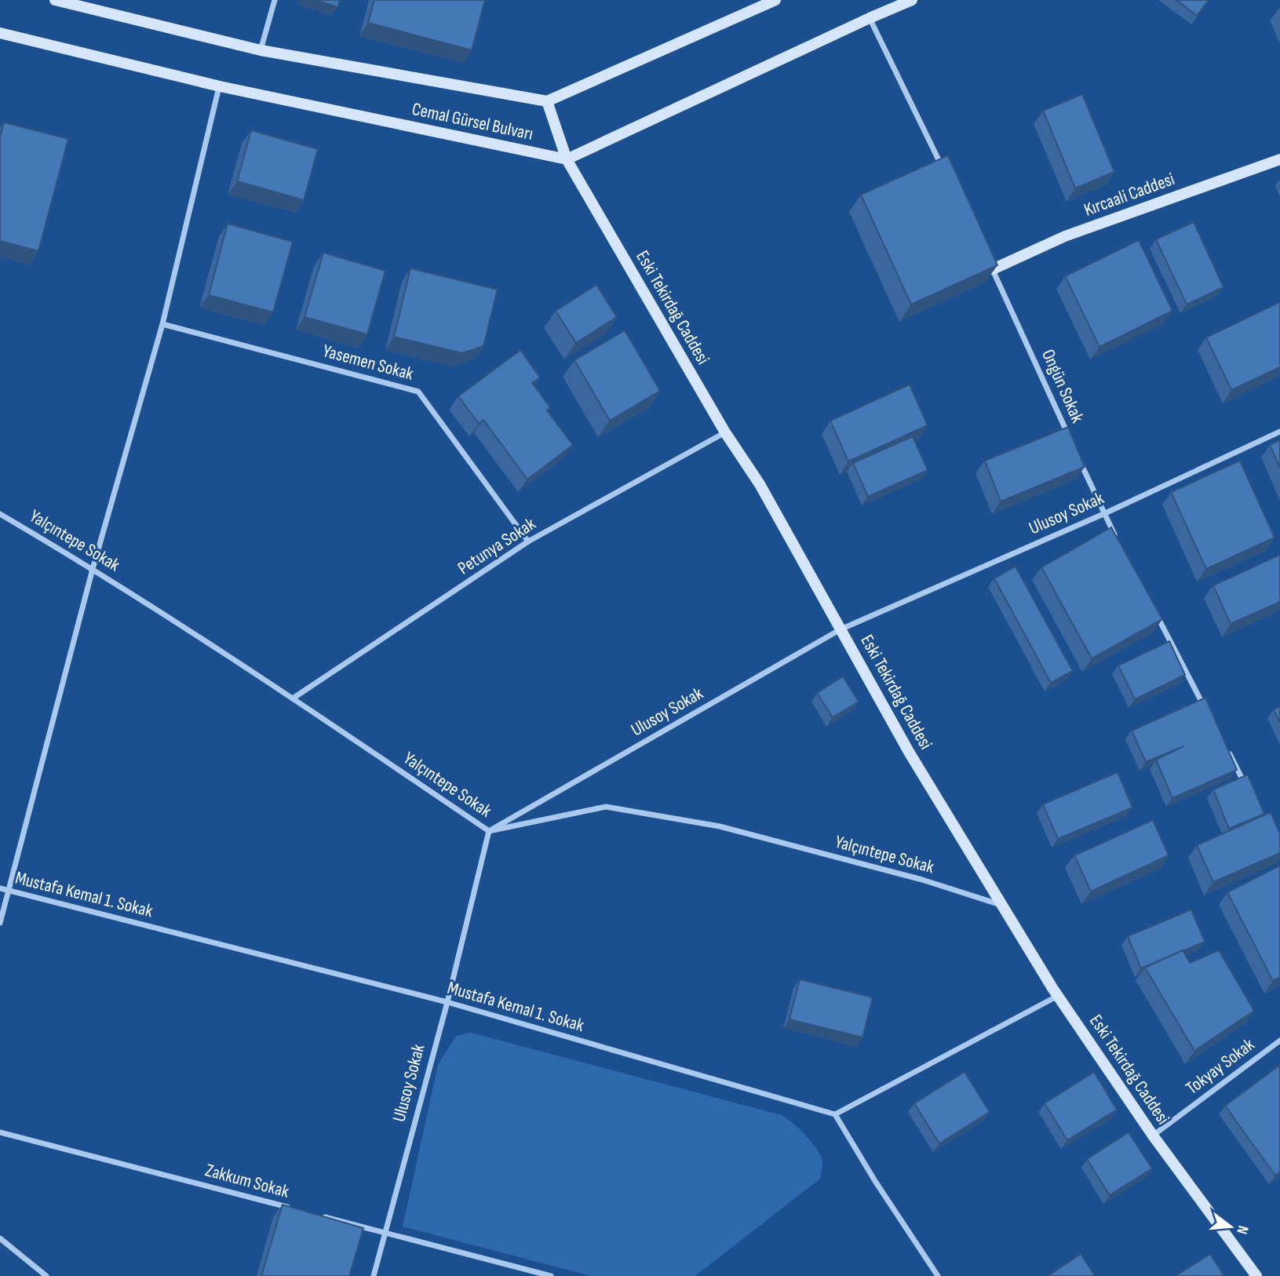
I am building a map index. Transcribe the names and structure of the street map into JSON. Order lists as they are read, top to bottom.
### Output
{
  "streets": {
    "street": [
      "Cemal Gürsel Bulvarı",
      "Kırcaali Caddesi",
      "Eski Tekirdağ Caddesi",
      "Yasemen Sokak",
      "Ongün Sokak",
      "Ulusoy Sokak",
      "Yalçıntepe Sokak",
      "Petunya Sokak",
      "Mustafa Kemal 1. Sokak",
      "Tokyay Sokak",
      "Zakkum Sokak"
    ]
  },
  "crossings": [
    ["Cemal Gürsel Bulvarı", "Eski Tekirdağ Caddesi"],
    ["Kırcaali Caddesi", "Ongün Sokak"],
    ["Eski Tekirdağ Caddesi", "Ulusoy Sokak"],
    ["Eski Tekirdağ Caddesi", "Yalçıntepe Sokak"],
    ["Eski Tekirdağ Caddesi", "Petunya Sokak"],
    ["Eski Tekirdağ Caddesi", "Tokyay Sokak"],
    ["Yasemen Sokak", "Petunya Sokak"],
    ["Ulusoy Sokak", "Yalçıntepe Sokak"],
    ["Ulusoy Sokak", "Mustafa Kemal 1. Sokak"],
    ["Yalçıntepe Sokak", "Petunya Sokak"]
  ],
  "north": "right"
}
